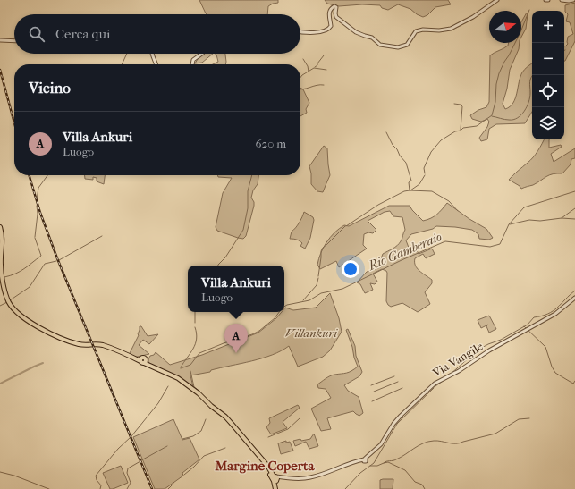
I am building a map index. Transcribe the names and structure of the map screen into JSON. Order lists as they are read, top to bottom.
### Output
{
  "streets": {
    "street": ["Via Vangile"]
  },
  "districts": ["Margine Coperta"],
  "water": ["Rio Gamberaio"],
  "parks": ["Villankuri"],
  "north": "right",
  "page": {
    "map_buttons": ["+", "−"],
    "search": "Cerca qui",
    "heading": "Vicino",
    "list": [
      {
        "mark": "A",
        "name": "Villa Ankuri",
        "note": "Luogo",
        "value": "620 m"
      }
    ],
    "popup": ["Villa Ankuri", "Luogo"],
    "pins": "A"
  }
}
